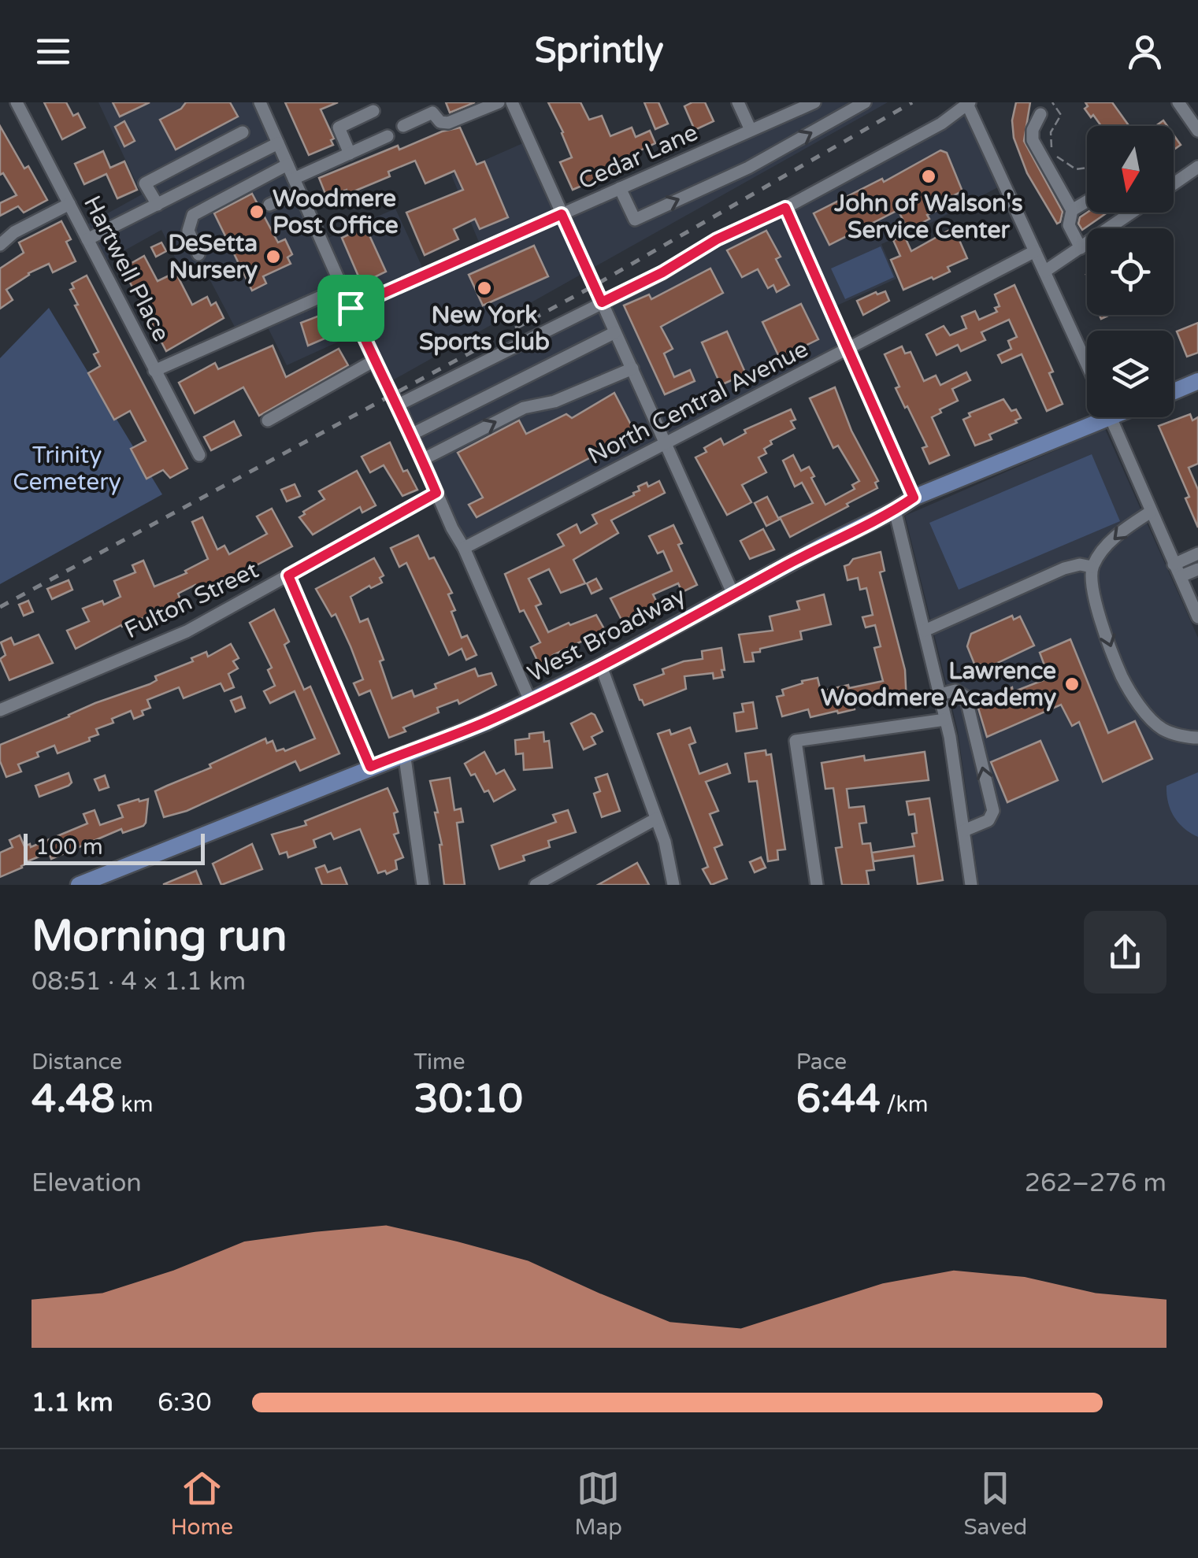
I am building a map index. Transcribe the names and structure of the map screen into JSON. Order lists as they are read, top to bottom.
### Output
{
  "streets": {
    "main road": ["West Broadway"],
    "street": [
      "Cedar Lane",
      "Hartwell Place",
      "North Central Avenue",
      "Fulton Street"
    ]
  },
  "parks": ["Trinity Cemetery"],
  "places": [
    "John of Walson's Service Center",
    "Woodmere Post Office",
    "DeSetta Nursery",
    "New York Sports Club",
    "Lawrence Woodmere Academy"
  ],
  "scale_bar": "100 m",
  "north": "bottom",
  "page": {
    "header": "Sprintly",
    "scale": "100 m",
    "heading": ["Morning run", "08:51 · 4 × 1.1 km"],
    "stats": [
      ["Distance", "4.48 km"],
      ["Time", "30:10"],
      ["Pace", "6:44 /km"]
    ],
    "chart": ["Elevation", "262–276 m"],
    "list": [
      {
        "name": "1.1 km",
        "note": "6:30"
      }
    ],
    "tabs": ["Home", "Map", "Saved"]
  }
}
